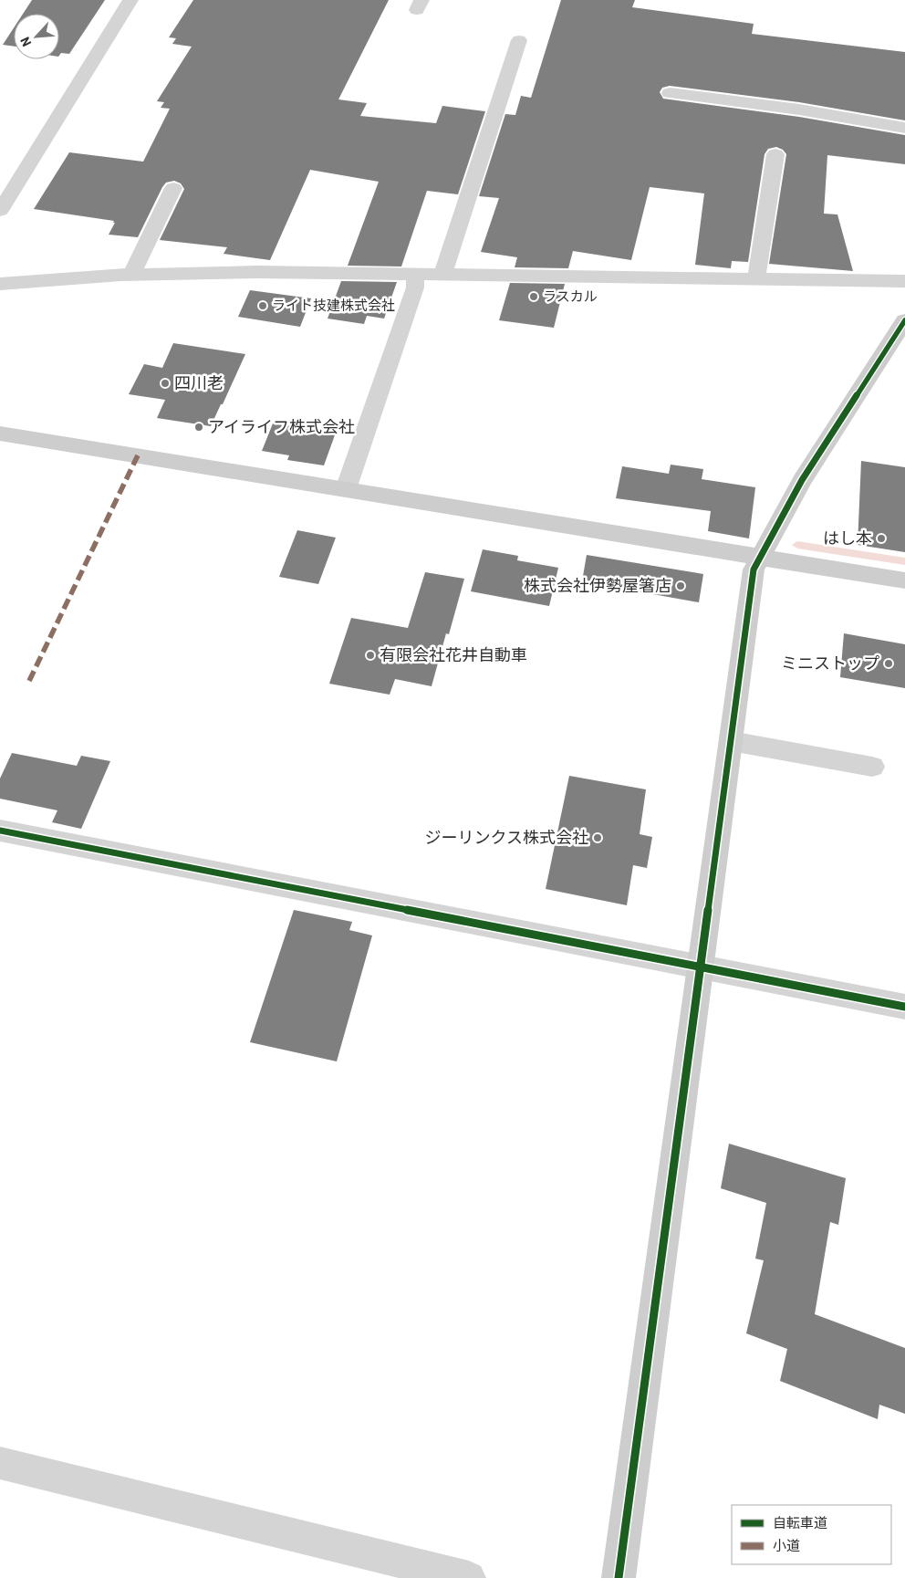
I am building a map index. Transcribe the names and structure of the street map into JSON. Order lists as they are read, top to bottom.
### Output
{
  "places": [
    "ラスカル",
    "ライト技建株式会社",
    "四川老",
    "アイライフ株式会社",
    "はし本",
    "株式会社伊勢屋箸店",
    "有限会社花井自動車",
    "ミニストップ",
    "ジーリンクス株式会社"
  ],
  "legend": ["自転車道", "小道"],
  "north": "bottom left"
}
